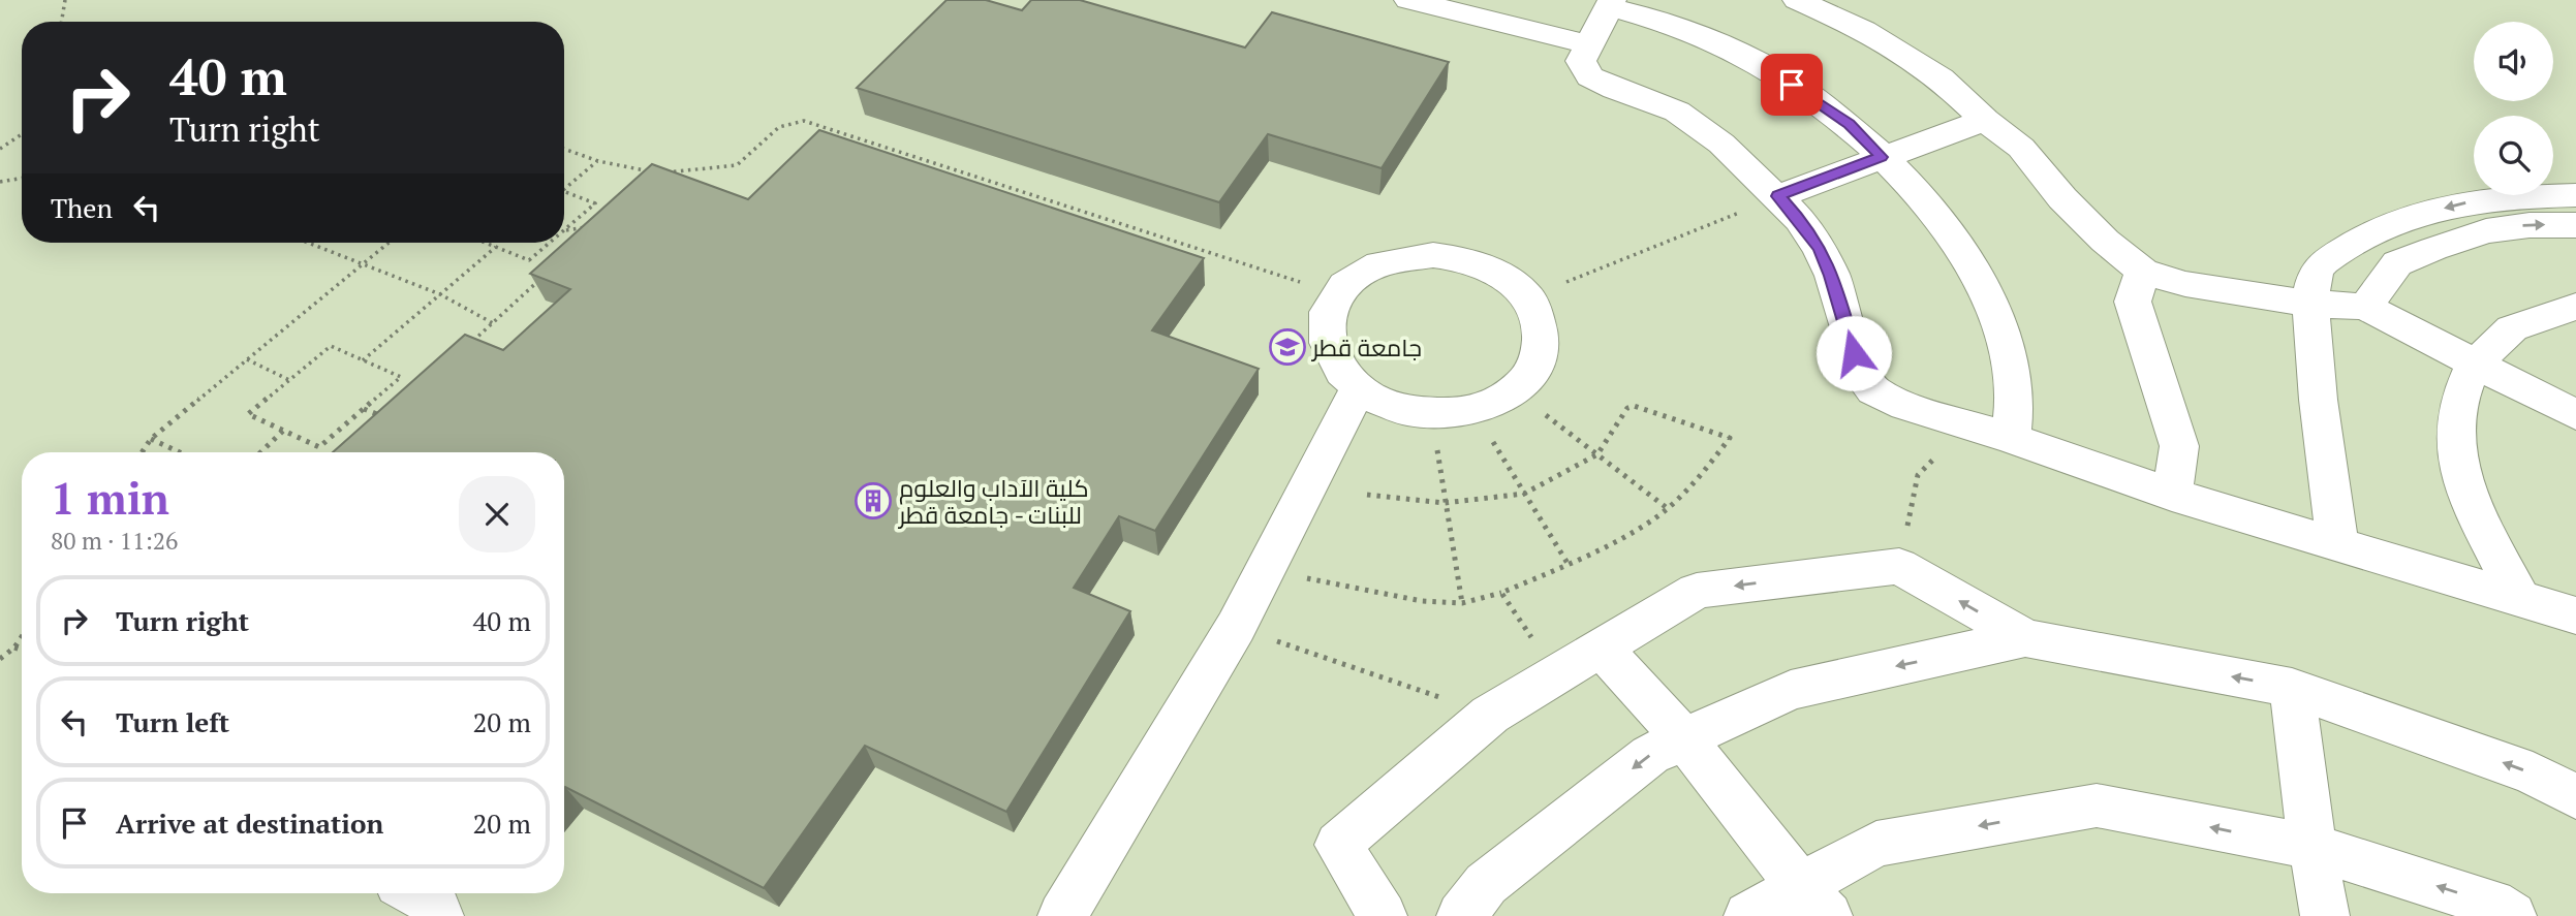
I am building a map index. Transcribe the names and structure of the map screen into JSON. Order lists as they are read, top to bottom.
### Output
{
  "places": {
    "school or university": ["جامعة قطر"],
    "building": ["كلية الآداب والعلوم للبنات - جامعة قطر"]
  },
  "page": {
    "turn": ["40 m", "Turn right"],
    "then": "Then",
    "heading": ["1 min", "80 m · 11:26"],
    "list": [
      {
        "name": "Turn right",
        "value": "40 m"
      },
      {
        "name": "Turn left",
        "value": "20 m"
      },
      {
        "name": "Arrive at destination",
        "value": "20 m"
      }
    ]
  }
}
